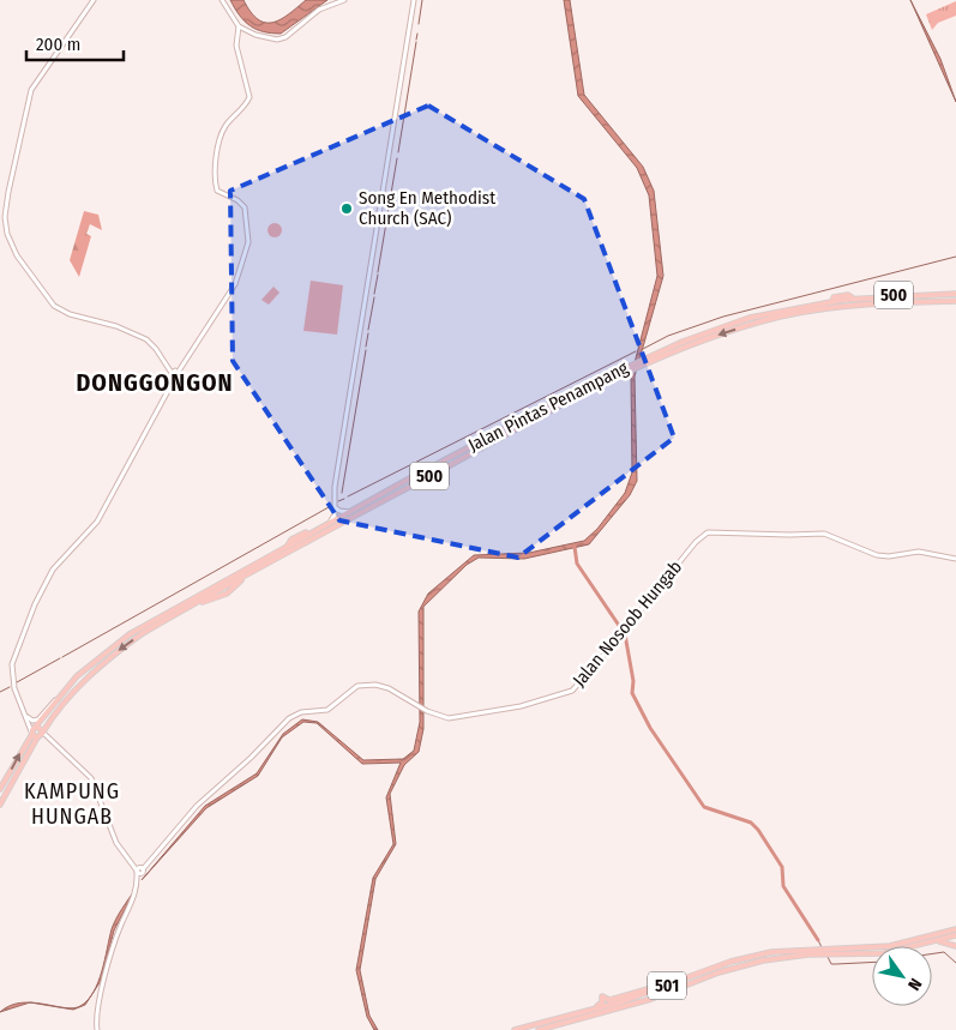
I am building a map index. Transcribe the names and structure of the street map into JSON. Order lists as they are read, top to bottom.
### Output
{
  "streets": {
    "main road": [
      "500",
      "Jalan Pintas Penampang",
      "Jalan Nosoob Hungab",
      "501"
    ]
  },
  "crossings": [
    ["500", "Jalan Pintas Penampang"]
  ],
  "districts": ["DONGGONGON", "KAMPUNG HUNGAB"],
  "places": ["Song En Methodist Church (SAC)"],
  "scale_bar": "200 m",
  "north": "bottom right"
}
